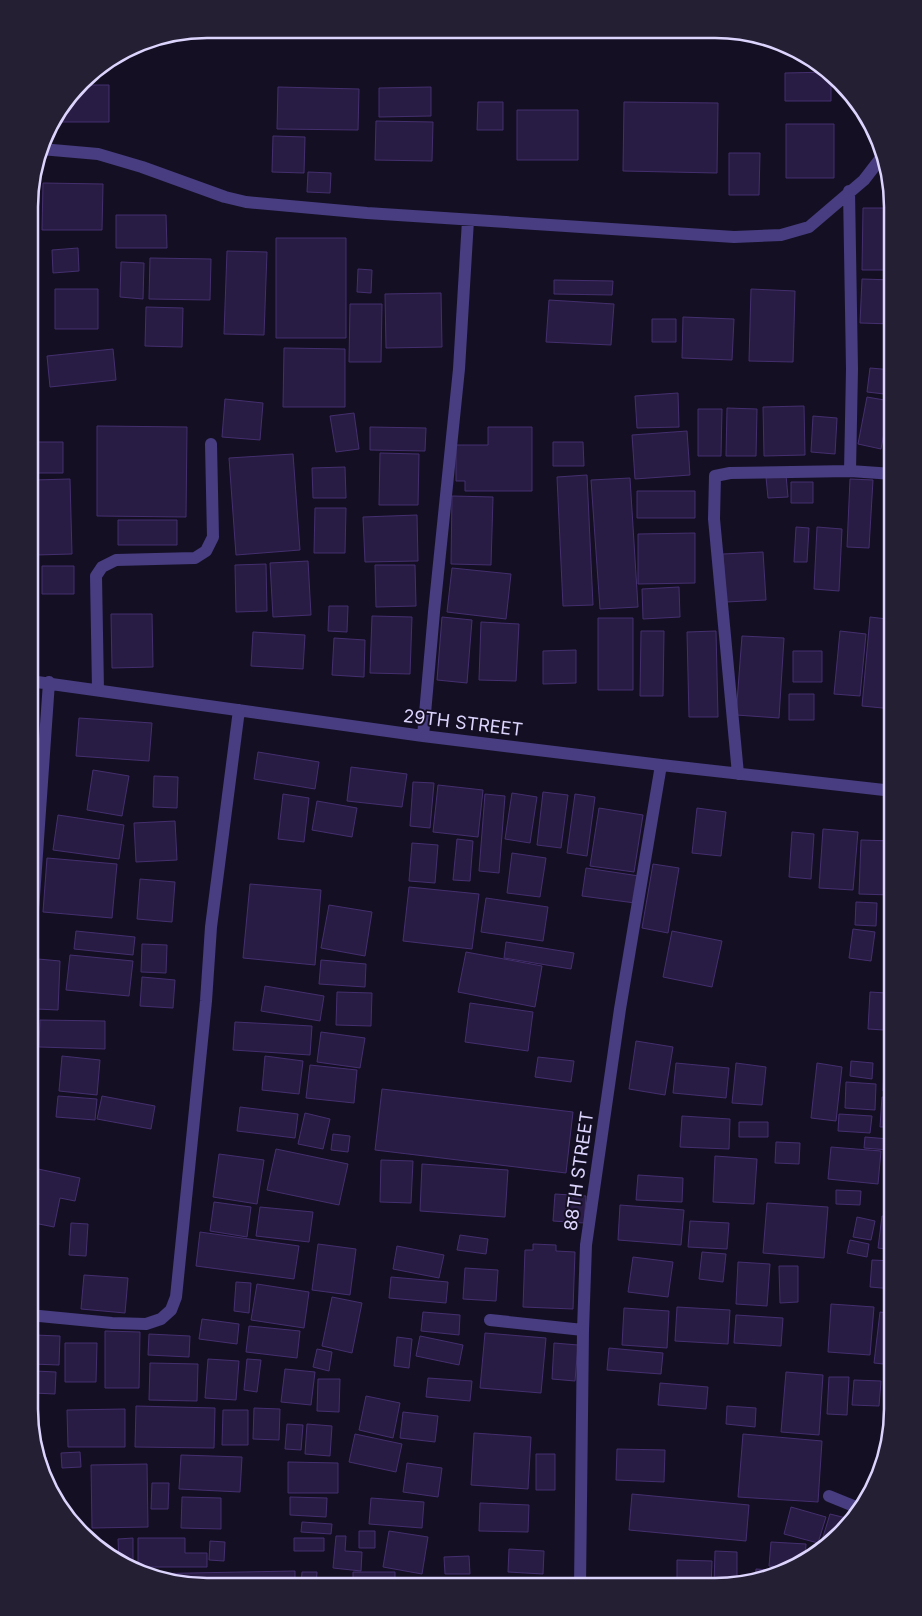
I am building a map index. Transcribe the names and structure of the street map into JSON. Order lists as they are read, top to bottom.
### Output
{
  "streets": {
    "street": ["29TH STREET", "88TH STREET"]
  },
  "crossings": [
    ["29TH STREET", "88TH STREET"]
  ]
}
